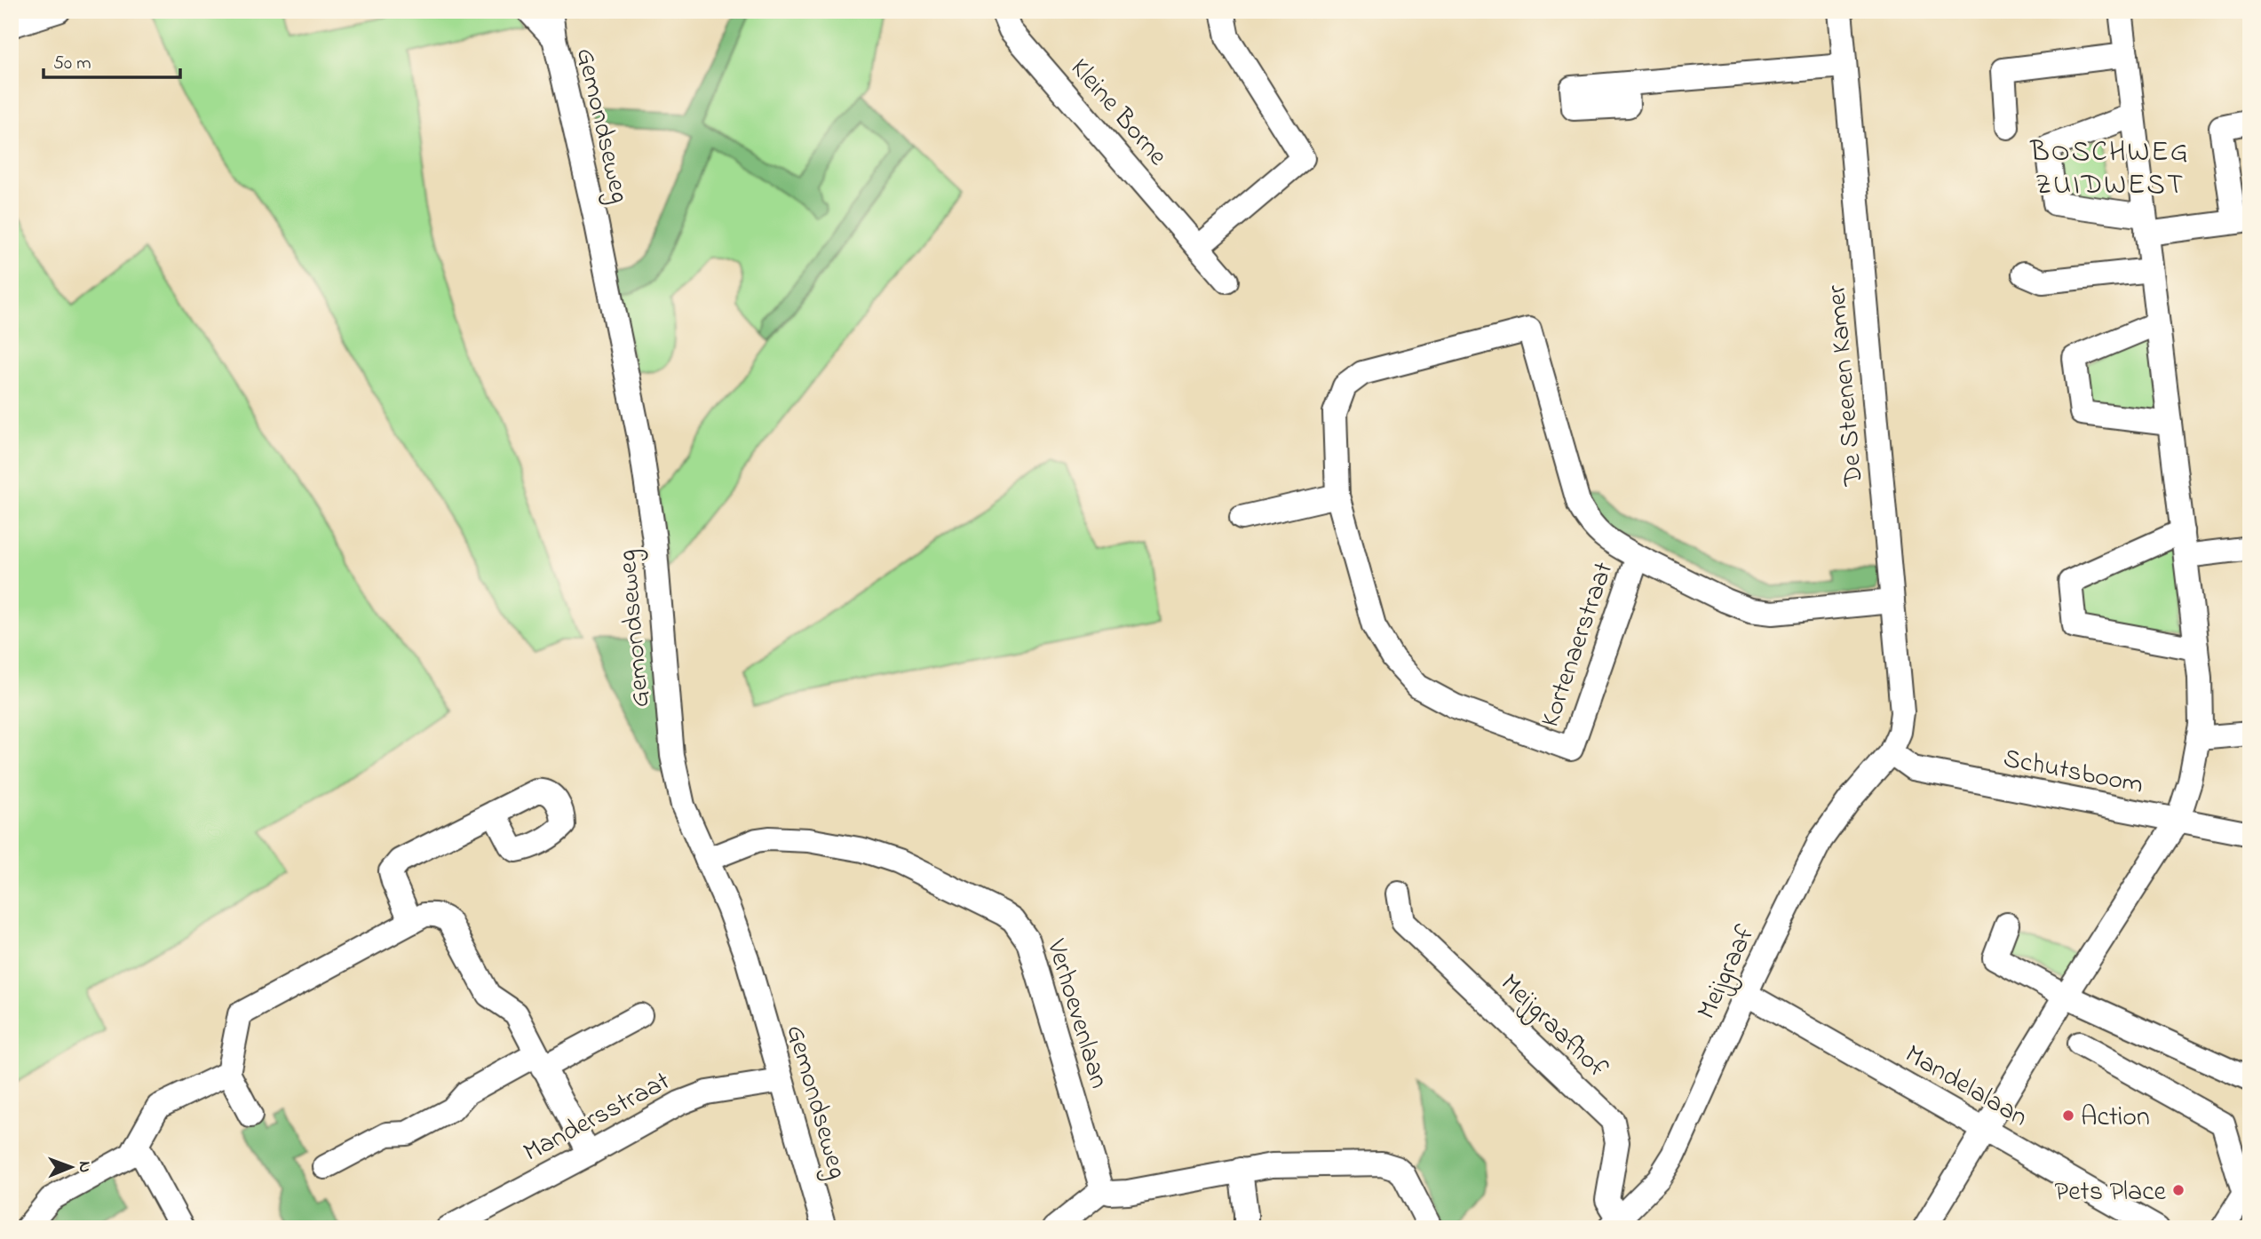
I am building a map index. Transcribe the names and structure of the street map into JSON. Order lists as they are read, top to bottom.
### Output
{
  "streets": {
    "street": [
      "Kleine Borne",
      "Gemondseweg",
      "De Steenen Kamer",
      "Kortenaerstraat",
      "Schutsboom",
      "Meijgraaf",
      "Verhoevenlaan",
      "Meijgraafhof",
      "Mandelalaan",
      "Mandersstraat"
    ]
  },
  "crossings": [
    ["Gemondseweg", "Verhoevenlaan"],
    ["Gemondseweg", "Mandersstraat"],
    ["De Steenen Kamer", "Kortenaerstraat"],
    ["De Steenen Kamer", "Schutsboom"],
    ["De Steenen Kamer", "Meijgraaf"],
    ["Schutsboom", "Meijgraaf"],
    ["Meijgraaf", "Meijgraafhof"],
    ["Meijgraaf", "Mandelalaan"]
  ],
  "districts": ["BOSCHWEG ZUIDWEST"],
  "places": ["Action", "Pets Place"],
  "scale_bar": "50 m",
  "north": "right"
}
